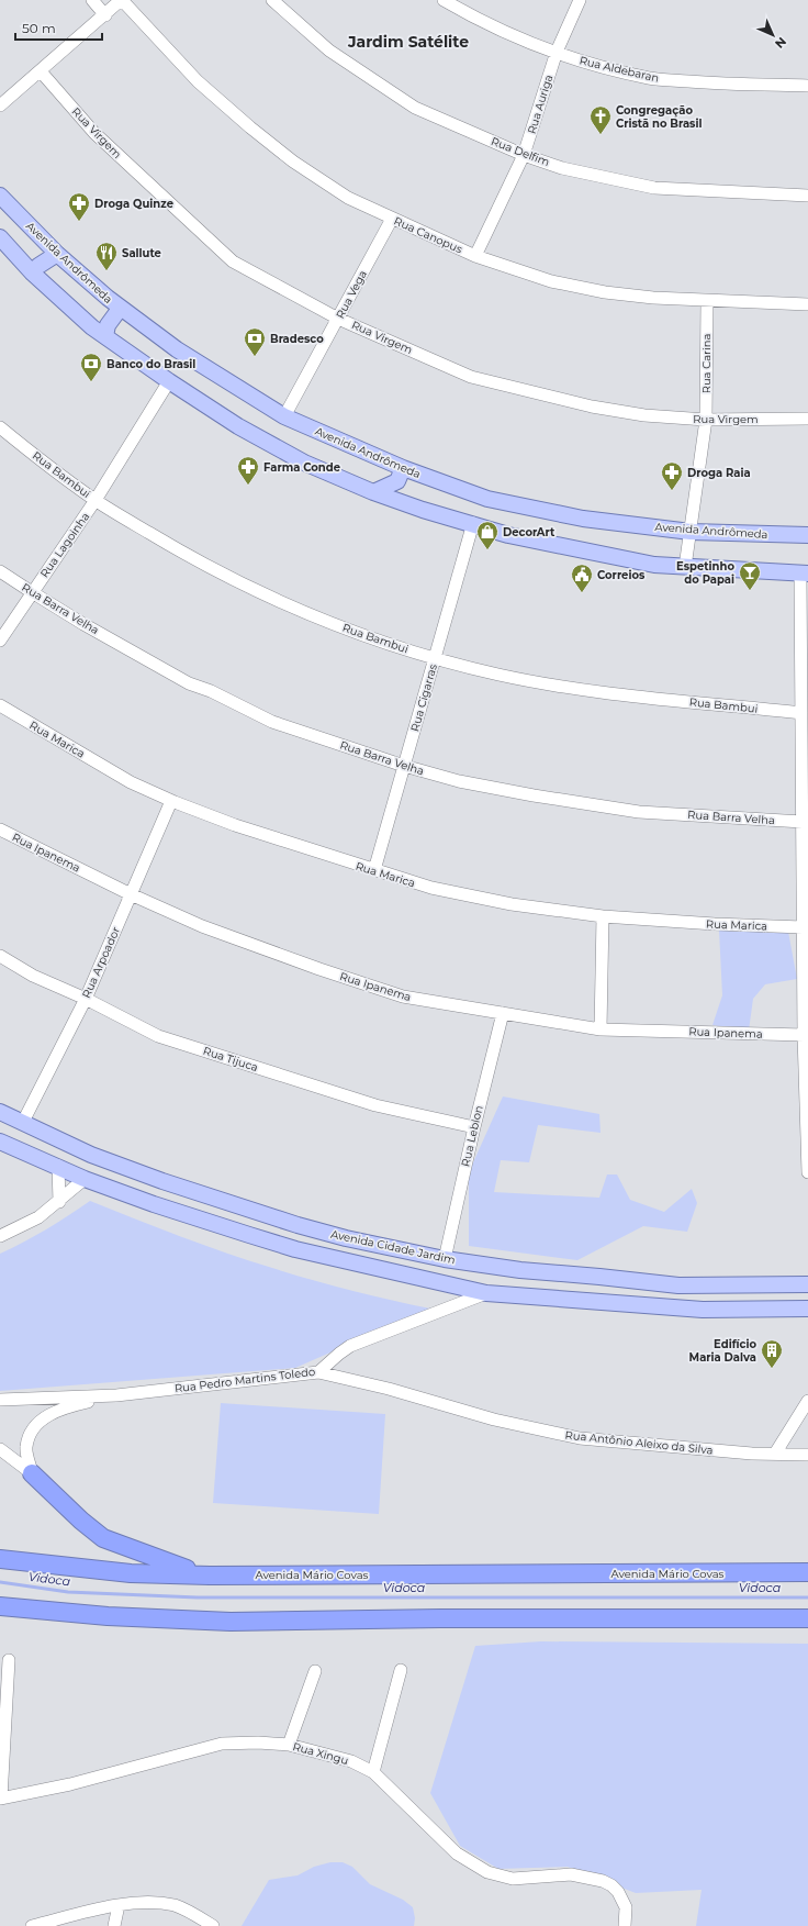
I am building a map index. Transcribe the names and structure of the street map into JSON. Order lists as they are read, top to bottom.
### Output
{
  "streets": {
    "highway": ["Avenida Mário Covas"],
    "main road": ["Avenida Andrômeda", "Avenida Cidade Jardim"],
    "street": [
      "Rua Aldebaran",
      "Rua Auriga",
      "Rua Virgem",
      "Rua Delfim",
      "Rua Canopus",
      "Rua Vega",
      "Rua Carina",
      "Rua Bambui",
      "Rua Lagoinha",
      "Rua Barra Velha",
      "Rua Cigarras",
      "Rua Marica",
      "Rua Ipanema",
      "Rua Arpoador",
      "Rua Tijuca",
      "Rua Leblon",
      "Rua Pedro Martins Toledo",
      "Rua Antônio Aleixo da Silva",
      "Rua Xingu"
    ]
  },
  "crossings": [
    ["Rua Aldebaran", "Rua Auriga"],
    ["Rua Auriga", "Rua Delfim"],
    ["Rua Auriga", "Rua Canopus"],
    ["Rua Virgem", "Rua Vega"],
    ["Rua Virgem", "Rua Carina"],
    ["Rua Canopus", "Rua Vega"],
    ["Rua Canopus", "Rua Carina"],
    ["Avenida Andrômeda", "Rua Vega"],
    ["Avenida Andrômeda", "Rua Carina"],
    ["Rua Bambui", "Rua Lagoinha"],
    ["Rua Bambui", "Rua Cigarras"],
    ["Rua Lagoinha", "Rua Barra Velha"],
    ["Rua Barra Velha", "Rua Cigarras"],
    ["Rua Cigarras", "Rua Marica"],
    ["Rua Marica", "Rua Arpoador"],
    ["Rua Ipanema", "Rua Arpoador"],
    ["Rua Ipanema", "Rua Leblon"],
    ["Rua Arpoador", "Rua Tijuca"],
    ["Rua Arpoador", "Avenida Cidade Jardim"],
    ["Rua Tijuca", "Rua Leblon"],
    ["Rua Leblon", "Avenida Cidade Jardim"],
    ["Avenida Cidade Jardim", "Rua Pedro Martins Toledo"],
    ["Rua Pedro Martins Toledo", "Rua Antônio Aleixo da Silva"]
  ],
  "districts": ["Jardim Satélite"],
  "water": ["Vidoca"],
  "places": {
    "church": ["Congregação Cristã no Brasil"],
    "pharmacy": ["Droga Quinze", "Farma Conde", "Droga Raia"],
    "restaurant": ["Sallute"],
    "bank": ["Bradesco", "Banco do Brasil"],
    "shop": ["DecorArt"],
    "bar": ["Espetinho do Papai"],
    "public building": ["Correios"],
    "building": ["Edifício Maria Dalva"]
  },
  "scale_bar": "50 m",
  "north": "bottom right"
}
